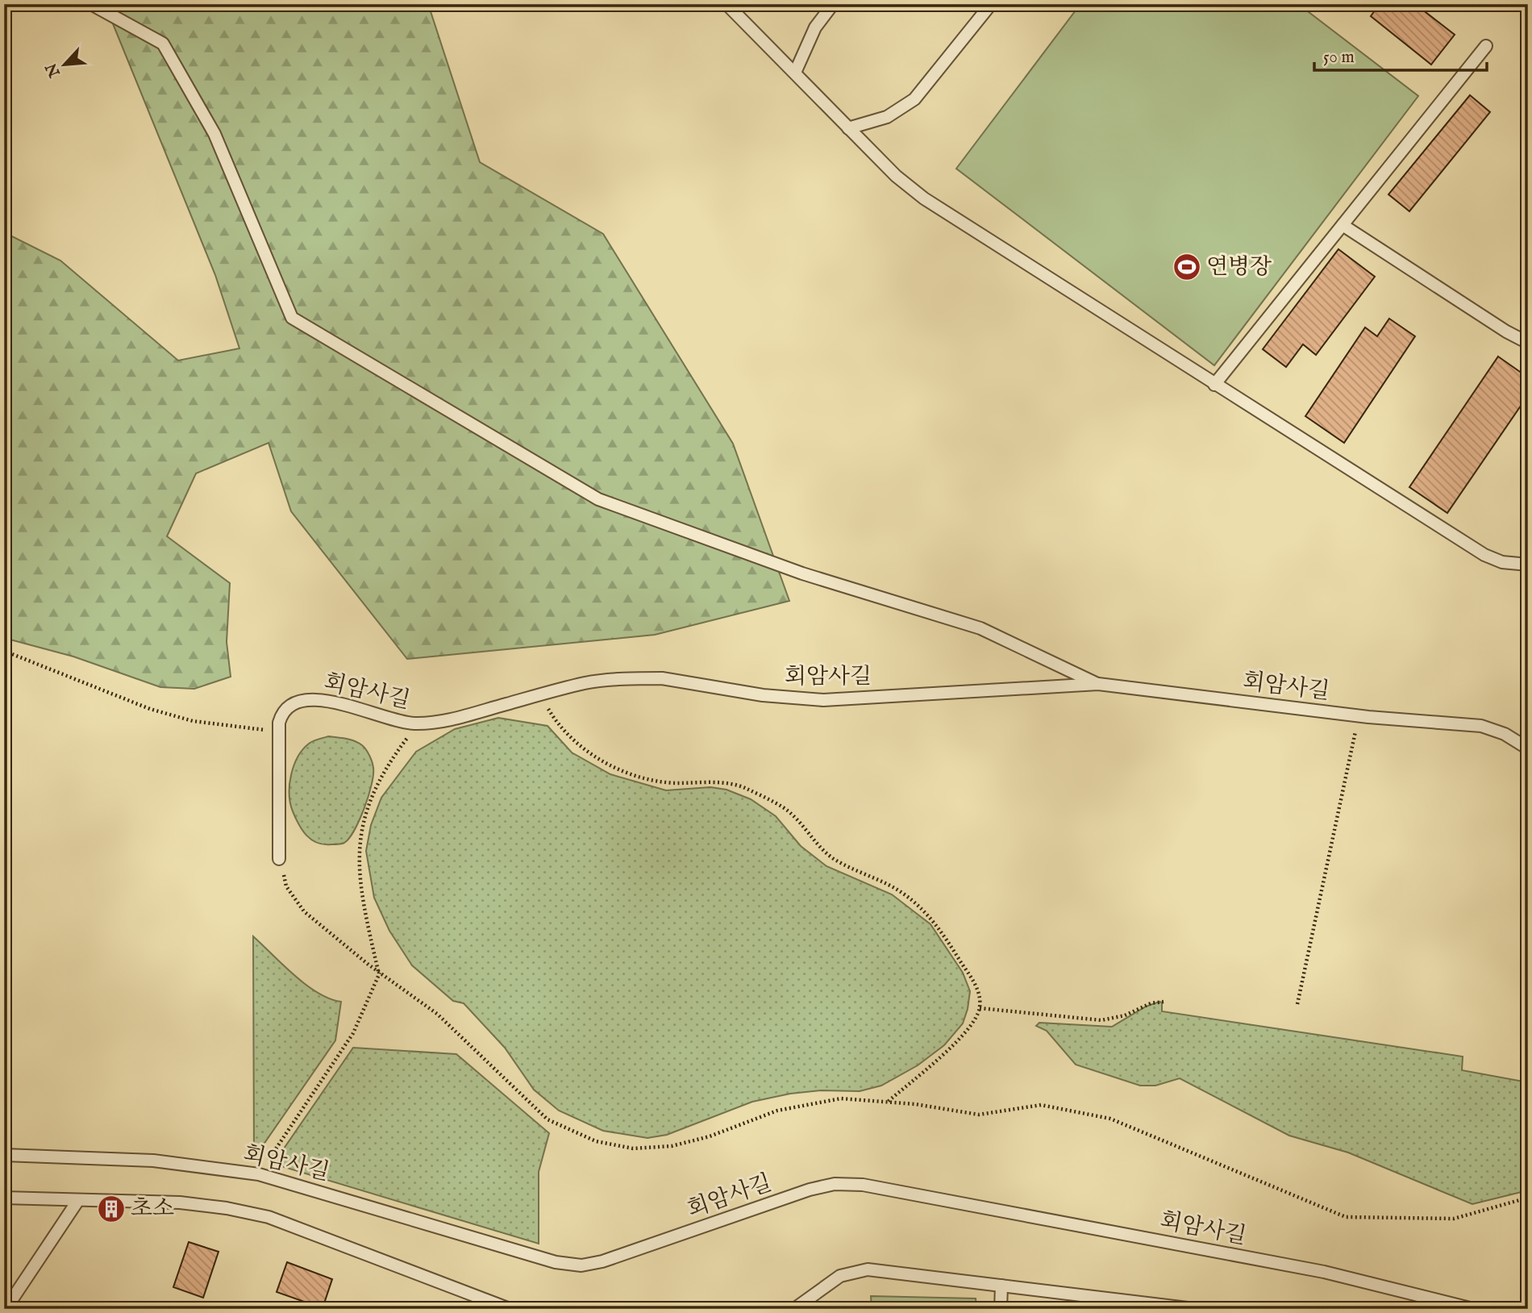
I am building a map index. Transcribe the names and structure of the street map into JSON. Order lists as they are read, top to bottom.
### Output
{
  "streets": {
    "lane": ["회암사길"]
  },
  "places": {
    "sports": ["연병장"],
    "building": ["초소"]
  },
  "scale_bar": "50 m",
  "north": "bottom left"
}
